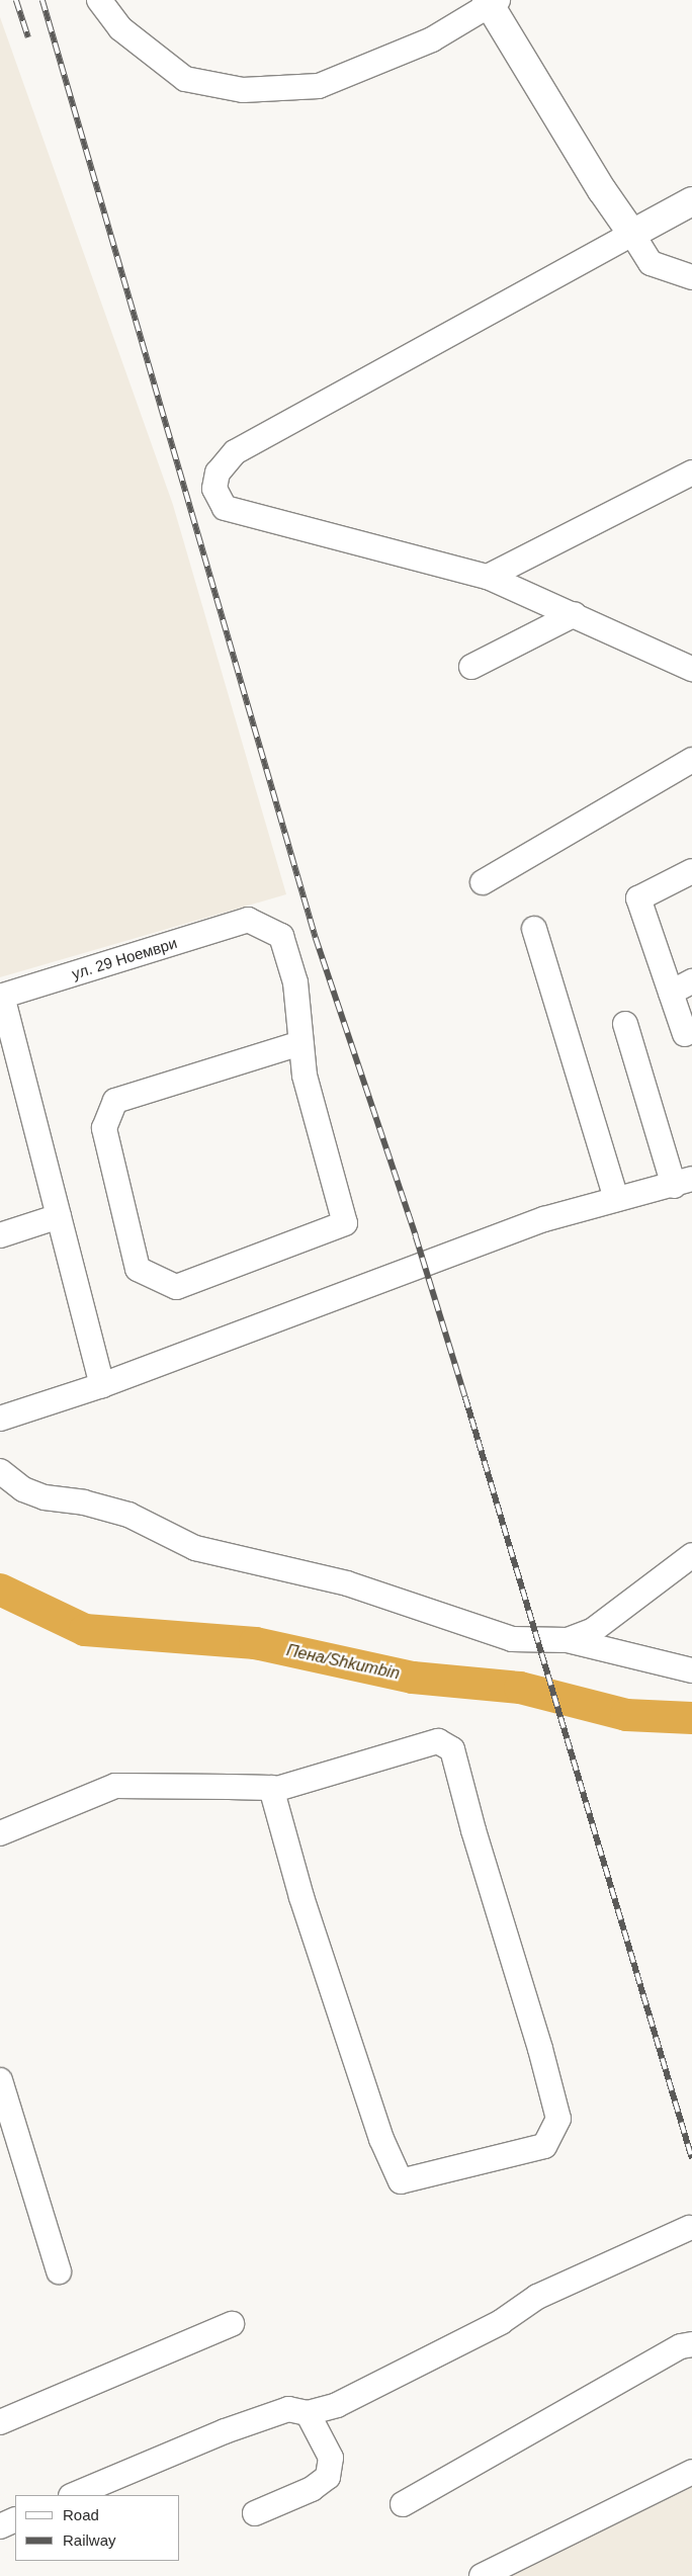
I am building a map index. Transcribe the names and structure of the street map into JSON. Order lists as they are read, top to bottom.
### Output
{
  "streets": {
    "street": ["ул. 29 Ноември"]
  },
  "water": ["Пена/Shkumbin"],
  "legend": ["Road", "Railway"]
}
